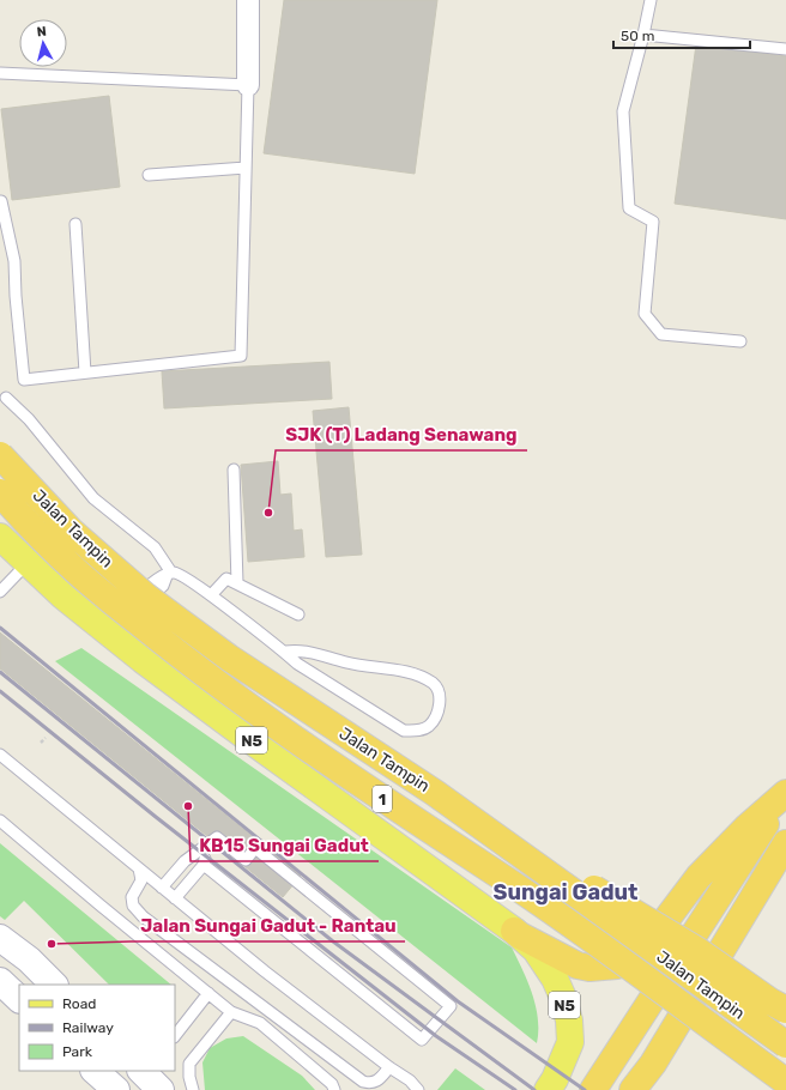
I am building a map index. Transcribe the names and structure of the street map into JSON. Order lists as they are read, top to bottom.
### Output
{
  "streets": {
    "highway": ["Jalan Tampin", "1"],
    "main road": ["N5"]
  },
  "districts": ["Sungai Gadut"],
  "places": ["SJK (T) Ladang Senawang", "KB15 Sungai Gadut", "Jalan Sungai Gadut - Rantau"],
  "legend": ["Road", "Railway", "Park"],
  "scale_bar": "50 m",
  "north": "top"
}
